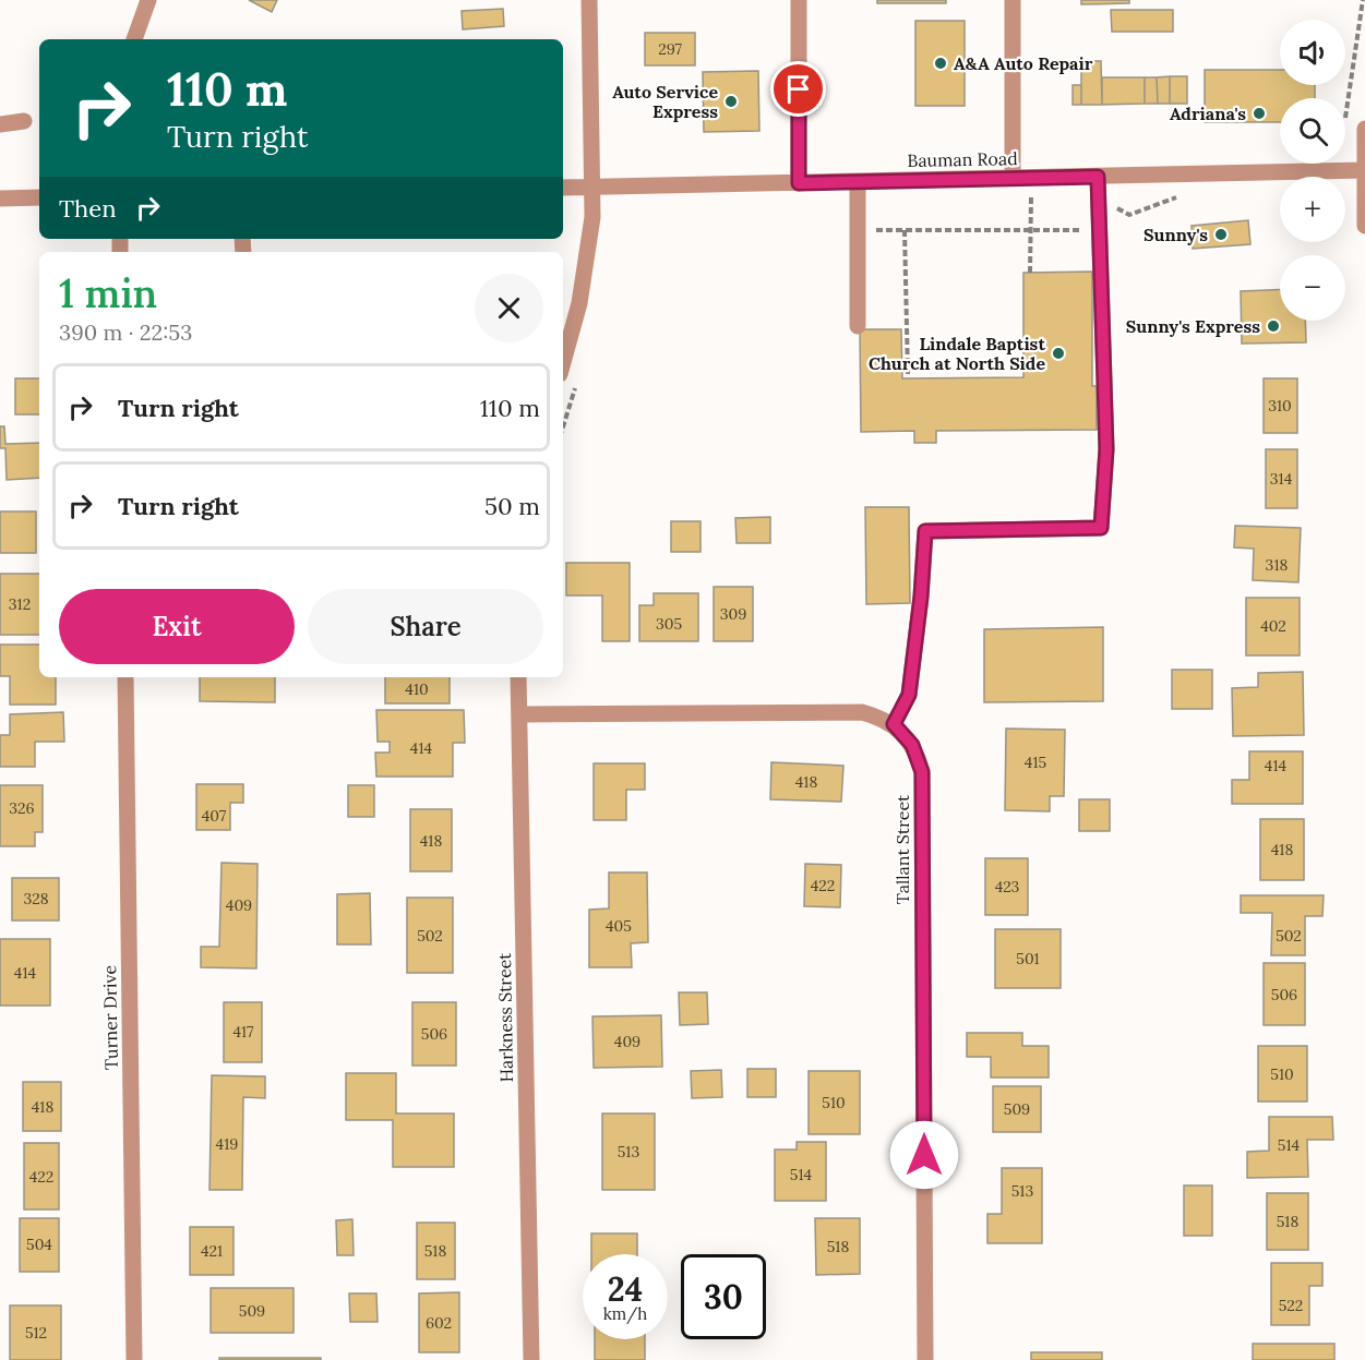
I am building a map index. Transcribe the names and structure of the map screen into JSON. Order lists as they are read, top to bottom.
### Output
{
  "streets": {
    "street": [
      "Bauman Road",
      "Tallant Street",
      "Turner Drive",
      "Harkness Street"
    ]
  },
  "places": [
    "A&A Auto Repair",
    "Auto Service Express",
    "Adriana's",
    "Sunny's",
    "Sunny's Express",
    "Lindale Baptist Church at North Side"
  ],
  "house_numbers": [
    "297",
    "310",
    "314",
    "318",
    "312",
    "309",
    "305",
    "402",
    "410",
    "414",
    "415",
    "414",
    "418",
    "326",
    "407",
    "418",
    "418",
    "422",
    "423",
    "328",
    "409",
    "405",
    "502",
    "502",
    "501",
    "414",
    "506",
    "417",
    "506",
    "409",
    "510",
    "510",
    "418",
    "509",
    "419",
    "514",
    "513",
    "514",
    "422",
    "513",
    "518",
    "504",
    "518",
    "421",
    "518",
    "522",
    "509",
    "602",
    "512"
  ],
  "page": {
    "map_buttons": ["+", "−"],
    "turn": ["110 m", "Turn right"],
    "then": "Then",
    "heading": ["1 min", "390 m · 22:53"],
    "list": [
      {
        "name": "Turn right",
        "value": "110 m"
      },
      {
        "name": "Turn right",
        "value": "50 m"
      }
    ],
    "buttons": ["Exit", "Share"],
    "speed": "24 km/h",
    "limit": "30"
  }
}
